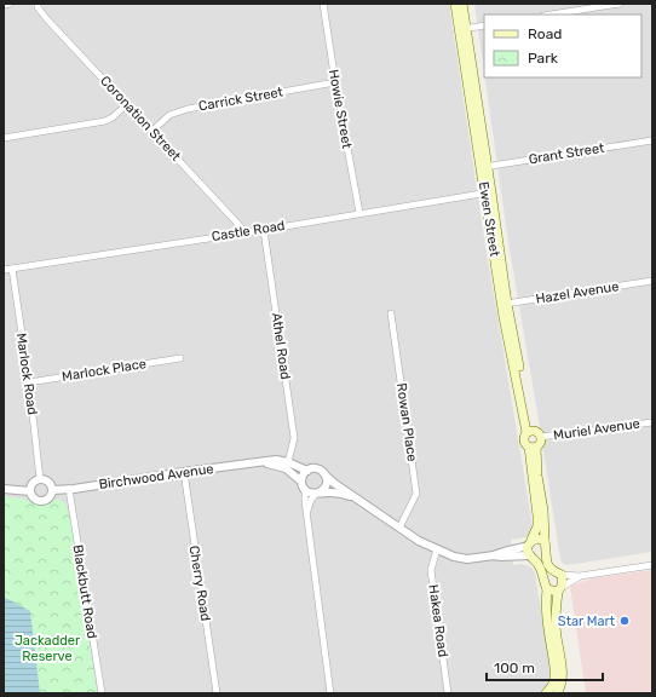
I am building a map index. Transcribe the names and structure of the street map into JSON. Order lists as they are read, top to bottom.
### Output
{
  "streets": {
    "main road": ["Ewen Street"],
    "street": [
      "Carrick Street",
      "Howie Street",
      "Coronation Street",
      "Grant Street",
      "Castle Road",
      "Hazel Avenue",
      "Athel Road",
      "Marlock Place",
      "Marlock Road",
      "Rowan Place",
      "Muriel Avenue",
      "Birchwood Avenue",
      "Cherry Road",
      "Blackbutt Road",
      "Hakea Road"
    ]
  },
  "crossings": [
    ["Carrick Street", "Howie Street"],
    ["Carrick Street", "Coronation Street"],
    ["Howie Street", "Castle Road"],
    ["Coronation Street", "Castle Road"],
    ["Grant Street", "Ewen Street"],
    ["Ewen Street", "Castle Road"],
    ["Ewen Street", "Hazel Avenue"],
    ["Ewen Street", "Muriel Avenue"],
    ["Castle Road", "Athel Road"],
    ["Castle Road", "Marlock Road"],
    ["Athel Road", "Birchwood Avenue"],
    ["Marlock Place", "Marlock Road"],
    ["Marlock Road", "Birchwood Avenue"],
    ["Rowan Place", "Birchwood Avenue"],
    ["Birchwood Avenue", "Cherry Road"],
    ["Birchwood Avenue", "Blackbutt Road"],
    ["Birchwood Avenue", "Hakea Road"]
  ],
  "parks": ["Jackadder Reserve"],
  "places": ["Star Mart"],
  "legend": ["Road", "Park"],
  "scale_bar": "100 m"
}
